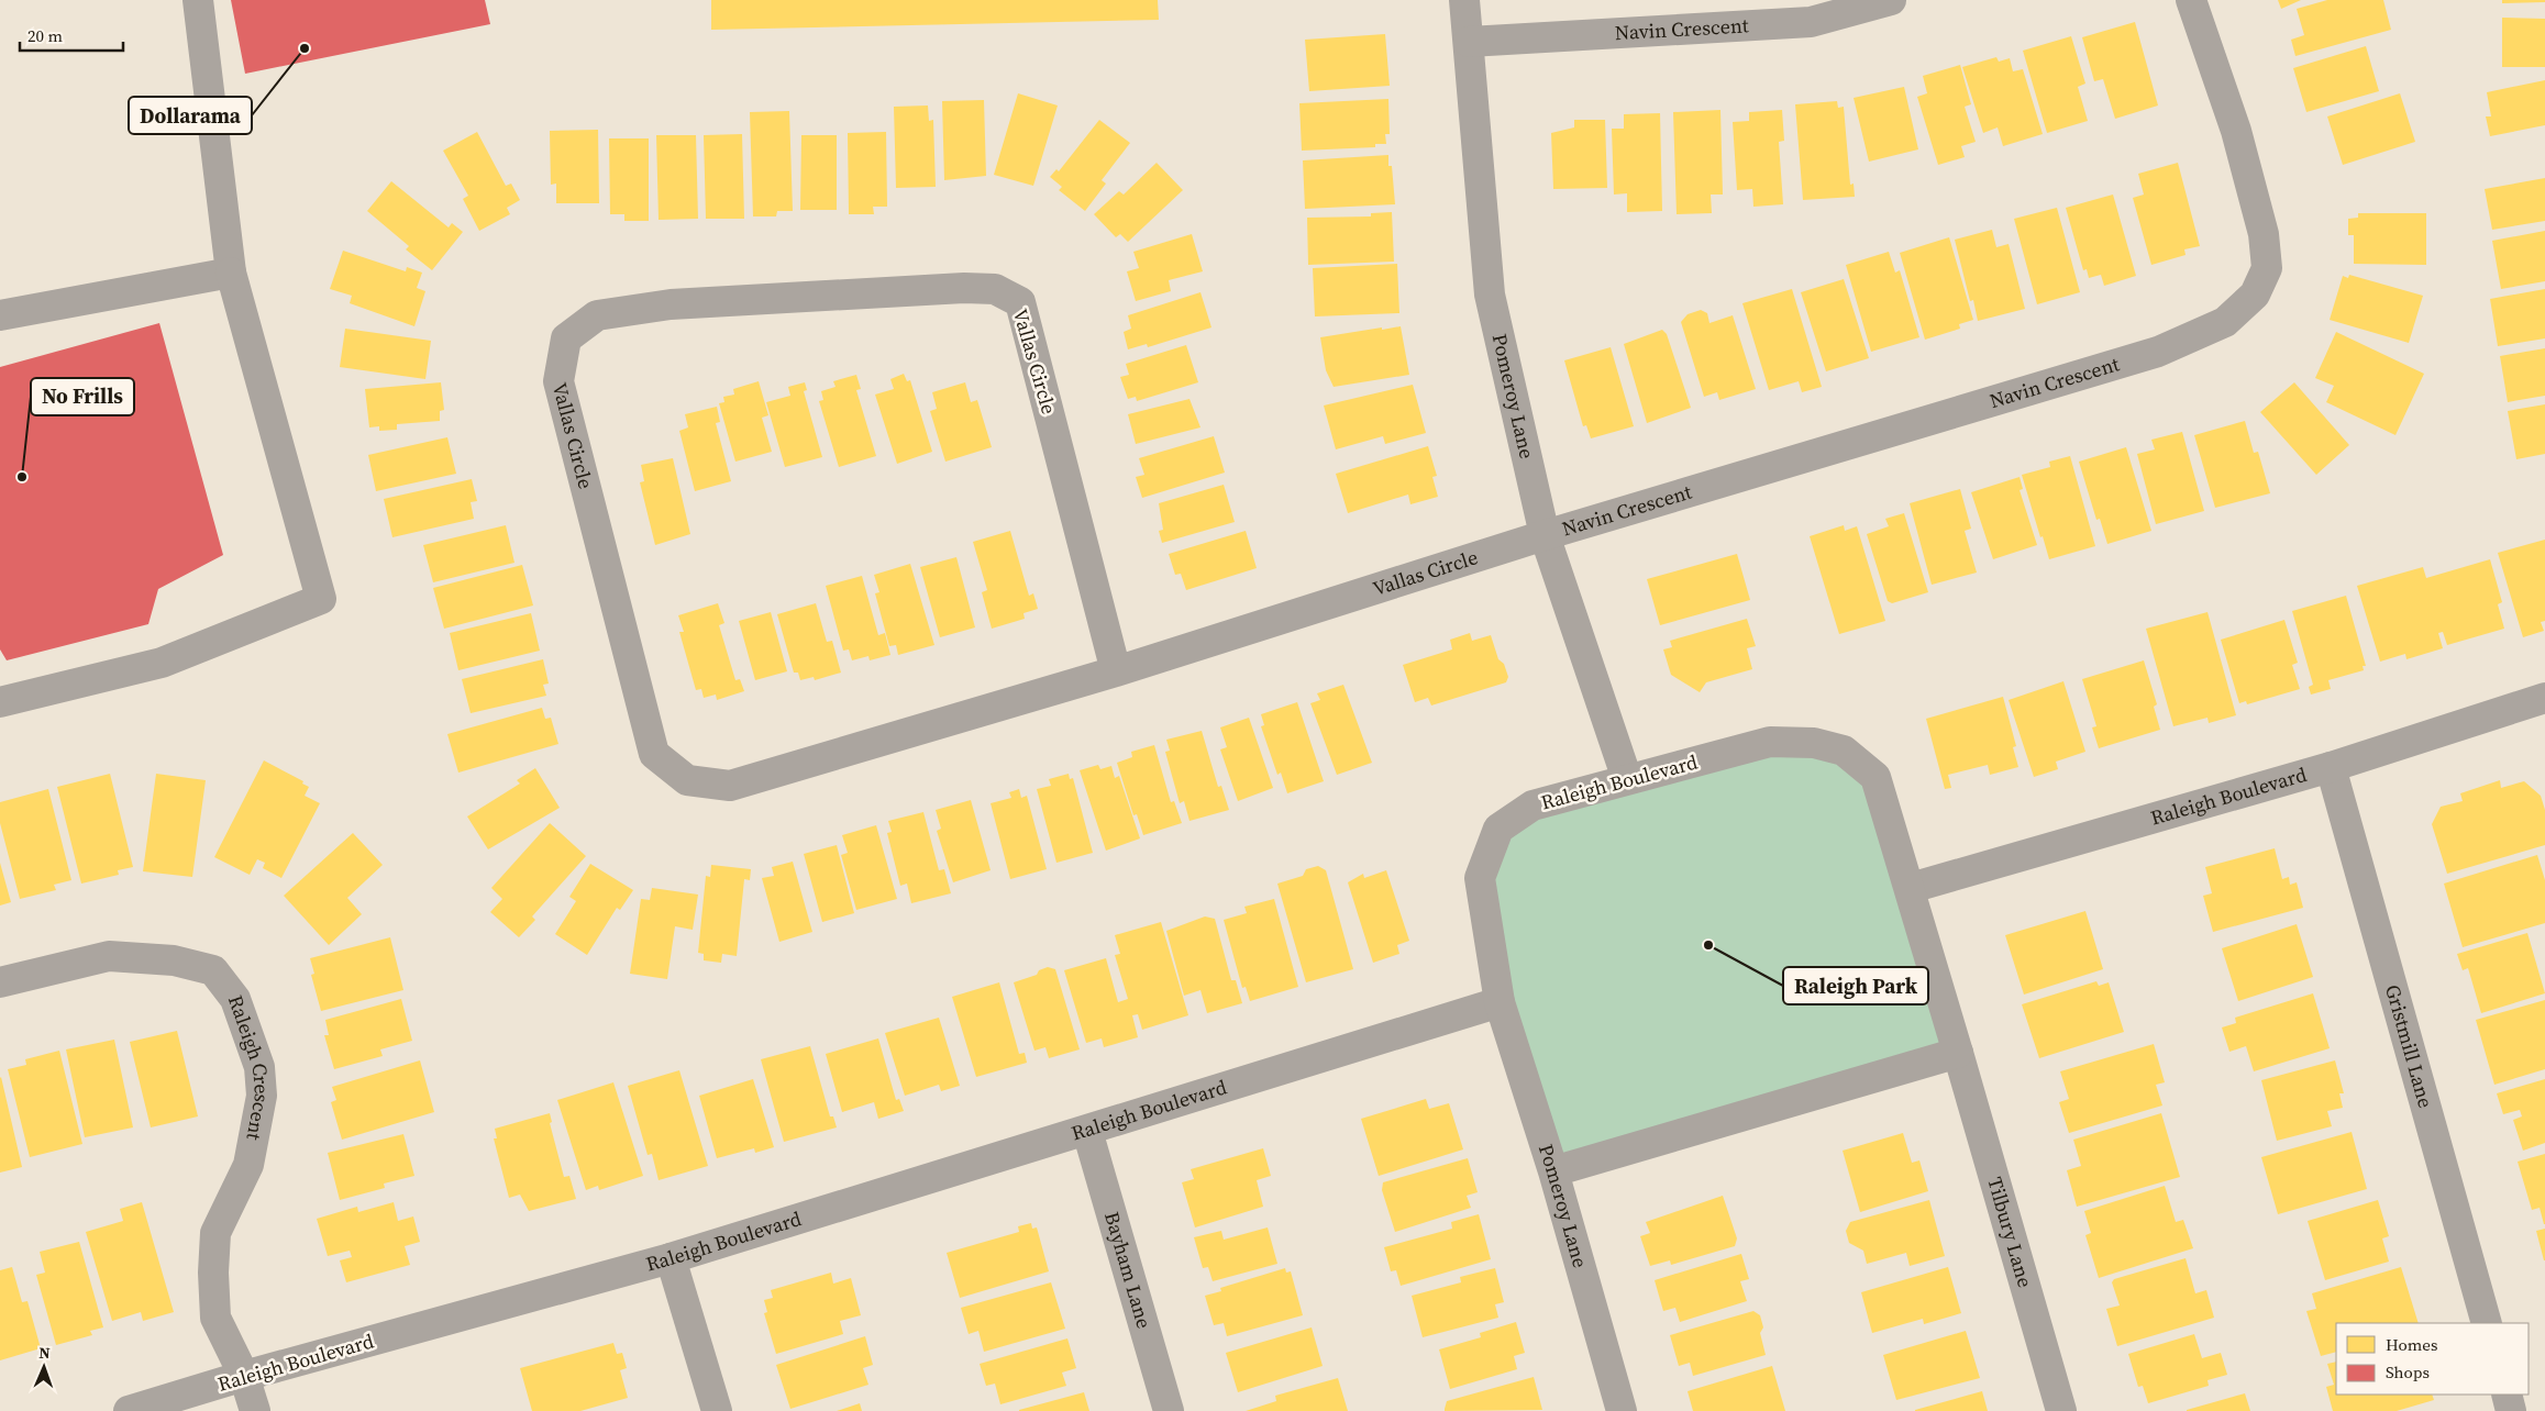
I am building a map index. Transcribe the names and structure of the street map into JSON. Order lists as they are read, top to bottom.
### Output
{
  "streets": {
    "street": [
      "Navin Crescent",
      "Vallas Circle",
      "Pomeroy Lane",
      "Raleigh Boulevard",
      "Gristmill Lane",
      "Raleigh Crescent",
      "Tilbury Lane",
      "Bayham Lane"
    ]
  },
  "crossings": [
    ["Navin Crescent", "Vallas Circle"],
    ["Navin Crescent", "Pomeroy Lane"],
    ["Vallas Circle", "Pomeroy Lane"],
    ["Pomeroy Lane", "Raleigh Boulevard"],
    ["Raleigh Boulevard", "Gristmill Lane"],
    ["Raleigh Boulevard", "Raleigh Crescent"],
    ["Raleigh Boulevard", "Tilbury Lane"],
    ["Raleigh Boulevard", "Bayham Lane"]
  ],
  "places": ["Dollarama", "No Frills", "Raleigh Park"],
  "legend": ["Homes", "Shops"],
  "scale_bar": "20 m",
  "north": "top"
}
